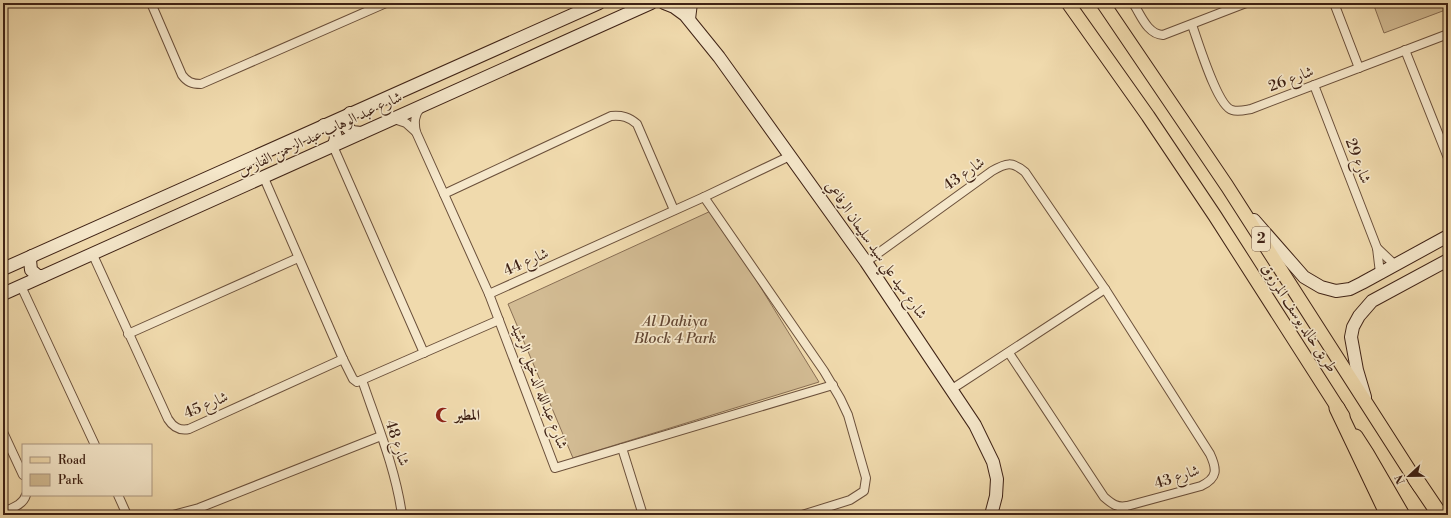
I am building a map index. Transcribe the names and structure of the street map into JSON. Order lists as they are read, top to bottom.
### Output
{
  "streets": {
    "main road": ["2", "طريق خالد يوسف المرزوق"],
    "street": [
      "شارع 26",
      "شارع عبد الوهاب عبد الرحمن الفارس",
      "شارع 29",
      "شارع 43",
      "شارع سيد علي سيد سليمان الرفاعي",
      "شارع 44",
      "شارع عبدالله الدخيل الرشيد",
      "شارع 45",
      "شارع 48"
    ]
  },
  "crossings": [
    ["شارع 26", "شارع 29"],
    ["شارع عبد الوهاب عبد الرحمن الفارس", "شارع 45"],
    ["شارع 43", "شارع سيد علي سيد سليمان الرفاعي"],
    ["شارع سيد علي سيد سليمان الرفاعي", "شارع 44"],
    ["شارع 44", "شارع عبدالله الدخيل الرشيد"]
  ],
  "parks": ["Al Dahiya Block 4 Park"],
  "places": {
    "mosque": ["المطير"]
  },
  "legend": ["Road", "Park"],
  "north": "left"
}
